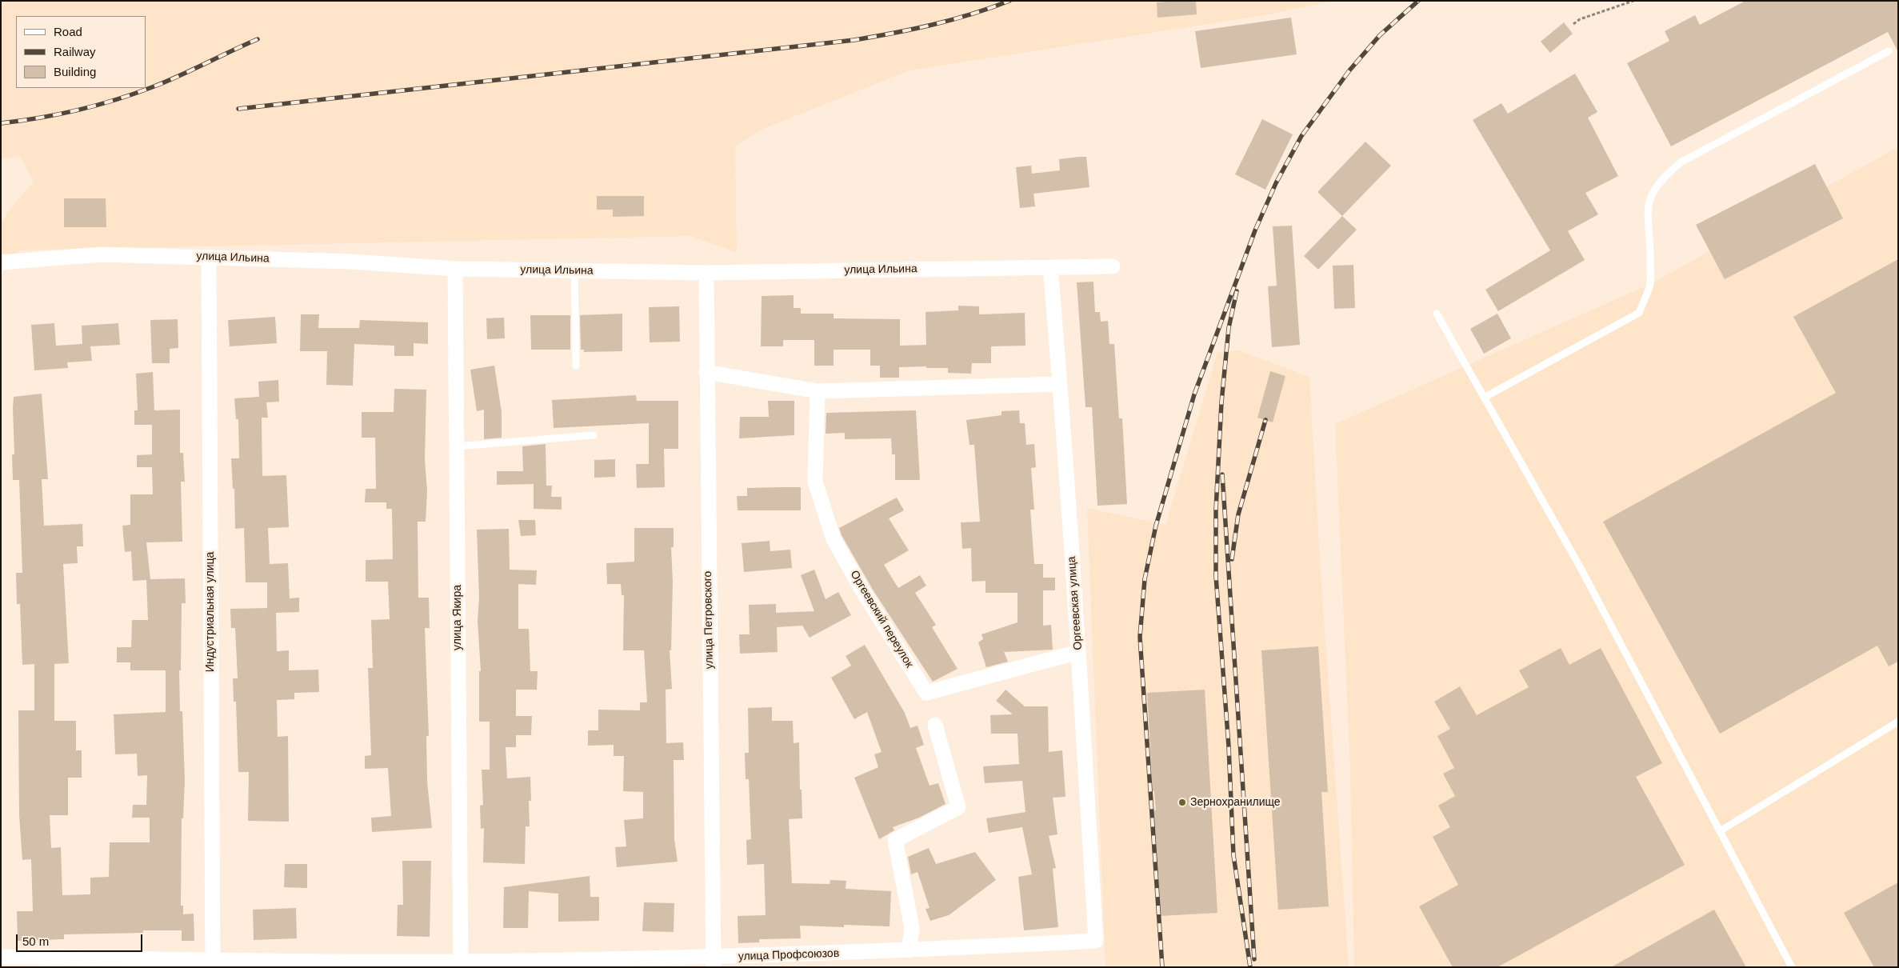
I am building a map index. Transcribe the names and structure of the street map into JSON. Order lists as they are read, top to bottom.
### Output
{
  "streets": {
    "street": [
      "улица Ильина",
      "Оргеевская улица",
      "Индустриальная улица",
      "улица Якира",
      "Оргеевский переулок",
      "улица Петровского",
      "улица Профсоюзов"
    ]
  },
  "crossings": [
    ["улица Ильина", "Оргеевская улица"],
    ["улица Ильина", "Индустриальная улица"],
    ["улица Ильина", "улица Якира"],
    ["улица Ильина", "улица Петровского"],
    ["Оргеевская улица", "Оргеевский переулок"],
    ["Оргеевская улица", "улица Профсоюзов"],
    ["Индустриальная улица", "улица Профсоюзов"],
    ["улица Якира", "улица Профсоюзов"],
    ["улица Петровского", "улица Профсоюзов"]
  ],
  "places": ["Зернохранилище"],
  "legend": ["Road", "Railway", "Building"],
  "scale_bar": "50 m"
}
